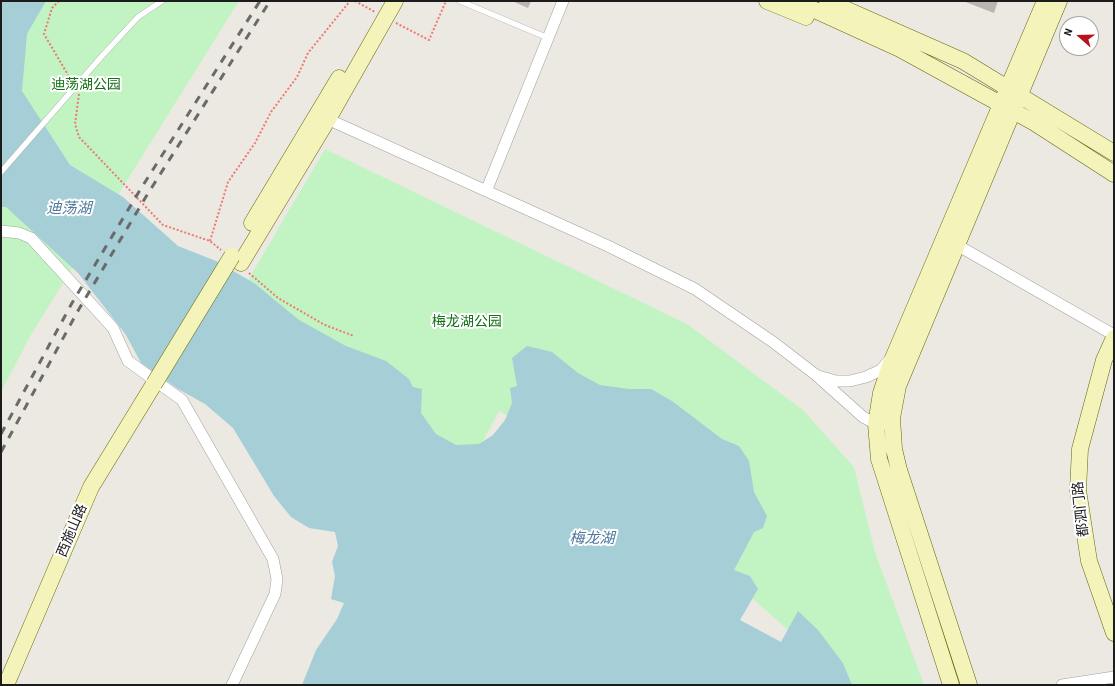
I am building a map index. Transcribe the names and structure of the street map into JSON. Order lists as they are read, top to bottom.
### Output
{
  "streets": {
    "main road": ["都泗门路", "西施山路"]
  },
  "water": ["迪荡湖", "梅龙湖"],
  "parks": ["迪荡湖公园", "梅龙湖公园"],
  "north": "left"
}
